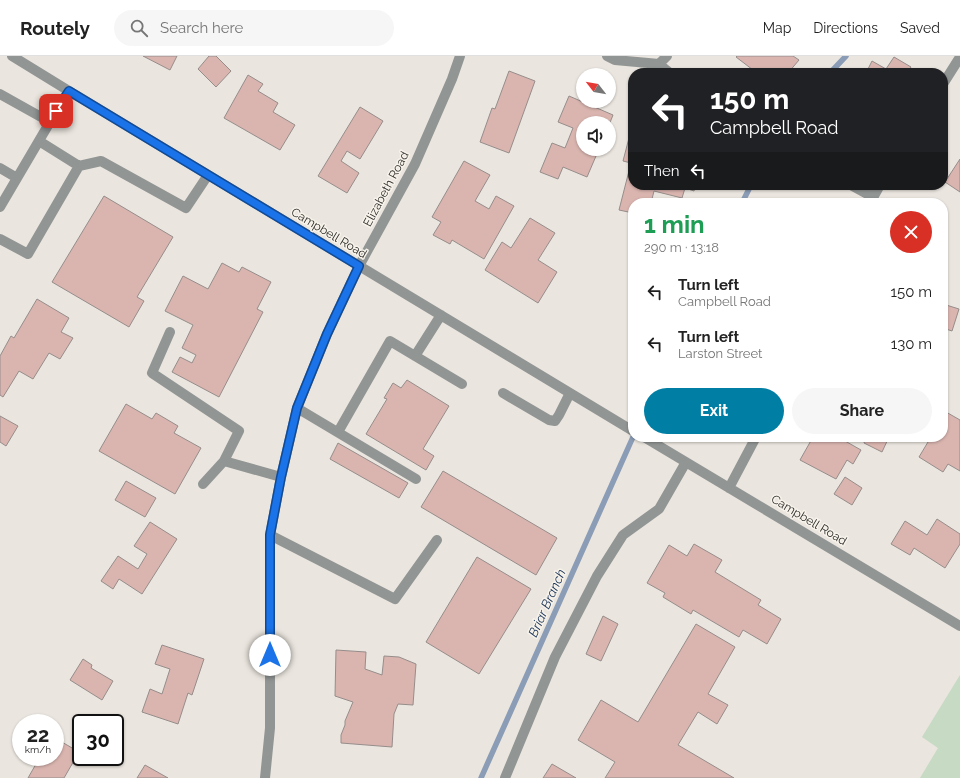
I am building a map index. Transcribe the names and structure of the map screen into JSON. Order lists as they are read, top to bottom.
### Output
{
  "streets": {
    "street": ["Elizabeth Road", "Campbell Road"]
  },
  "crossings": [
    ["Elizabeth Road", "Campbell Road"]
  ],
  "water": ["Briar Branch"],
  "north": "top left",
  "page": {
    "header": "Routely",
    "search": "Search here",
    "nav": ["Map", "Directions", "Saved"],
    "turn": ["150 m", "Campbell Road"],
    "then": "Then",
    "heading": ["1 min", "290 m · 13:18"],
    "list": [
      {
        "name": "Turn left",
        "note": "Campbell Road",
        "value": "150 m"
      },
      {
        "name": "Turn left",
        "note": "Larston Street",
        "value": "130 m"
      }
    ],
    "buttons": ["Exit", "Share"],
    "speed": "22 km/h",
    "limit": "30"
  }
}
